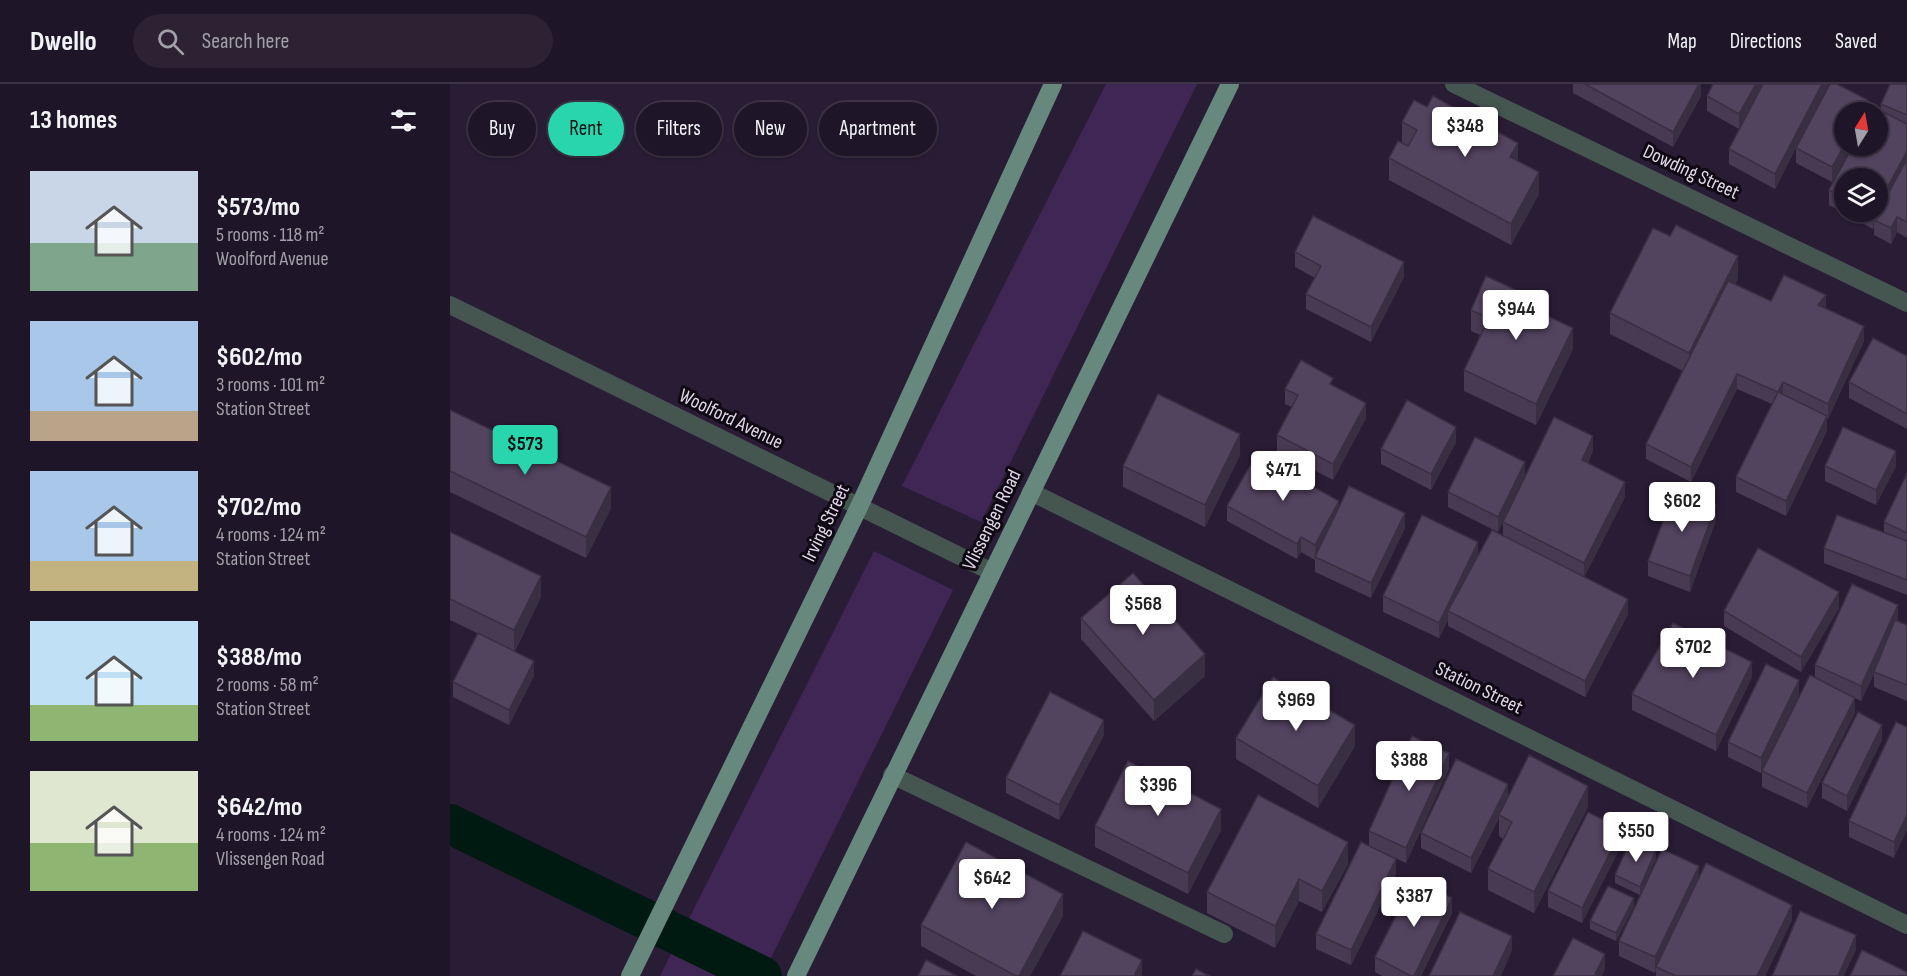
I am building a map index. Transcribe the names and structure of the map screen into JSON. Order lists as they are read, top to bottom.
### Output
{
  "streets": {
    "main road": ["Vlissengen Road", "Irving Street"],
    "street": ["Dowding Street", "Woolford Avenue", "Station Street"]
  },
  "crossings": [
    ["Woolford Avenue", "Vlissengen Road"],
    ["Woolford Avenue", "Irving Street"],
    ["Vlissengen Road", "Station Street"]
  ],
  "north": "top",
  "page": {
    "header": "Dwello",
    "search": "Search here",
    "nav": ["Map", "Directions", "Saved"],
    "heading": "13 homes",
    "chip": [
      "Buy",
      "Rent",
      "Filters",
      "New",
      "Apartment"
    ],
    "price": [
      "$348",
      "$944",
      "$573",
      "$471",
      "$602",
      "$568",
      "$702",
      "$969",
      "$388",
      "$396",
      "$550",
      "$642",
      "$387"
    ],
    "list": [
      {
        "name": "$573/mo",
        "note": "5 rooms · 118 m² · Woolford Avenue"
      },
      {
        "name": "$602/mo",
        "note": "3 rooms · 101 m² · Station Street"
      },
      {
        "name": "$702/mo",
        "note": "4 rooms · 124 m² · Station Street"
      },
      {
        "name": "$388/mo",
        "note": "2 rooms · 58 m² · Station Street"
      },
      {
        "name": "$642/mo",
        "note": "4 rooms · 124 m² · Vlissengen Road"
      }
    ]
  }
}
